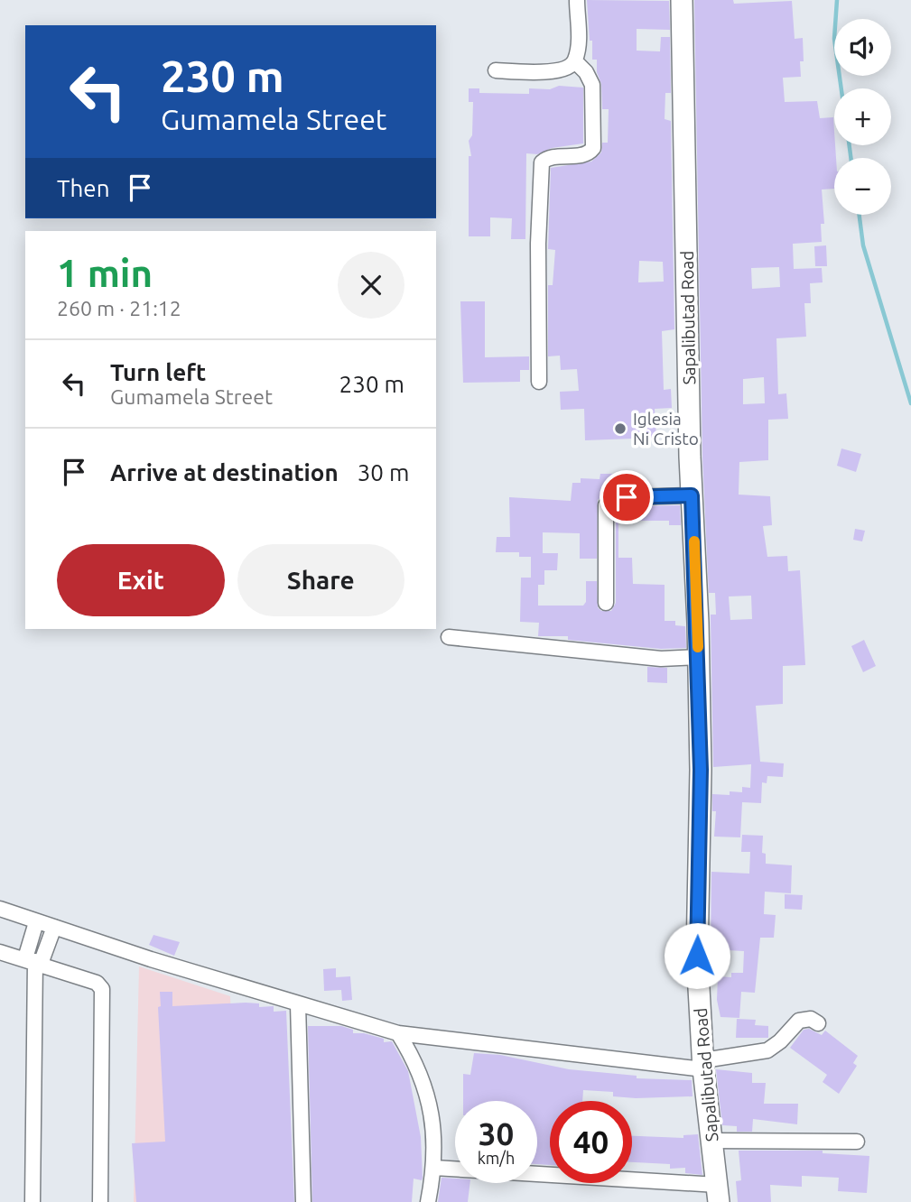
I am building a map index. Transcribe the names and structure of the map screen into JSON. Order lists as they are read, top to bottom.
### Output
{
  "streets": {
    "street": ["Sapalibutad Road"]
  },
  "places": ["Iglesia Ni Cristo"],
  "page": {
    "map_buttons": ["+", "−"],
    "turn": ["230 m", "Gumamela Street"],
    "then": "Then",
    "heading": ["1 min", "260 m · 21:12"],
    "list": [
      {
        "name": "Turn left",
        "note": "Gumamela Street",
        "value": "230 m"
      },
      {
        "name": "Arrive at destination",
        "value": "30 m"
      }
    ],
    "buttons": ["Exit", "Share"],
    "speed": "30 km/h",
    "limit": "40"
  }
}
